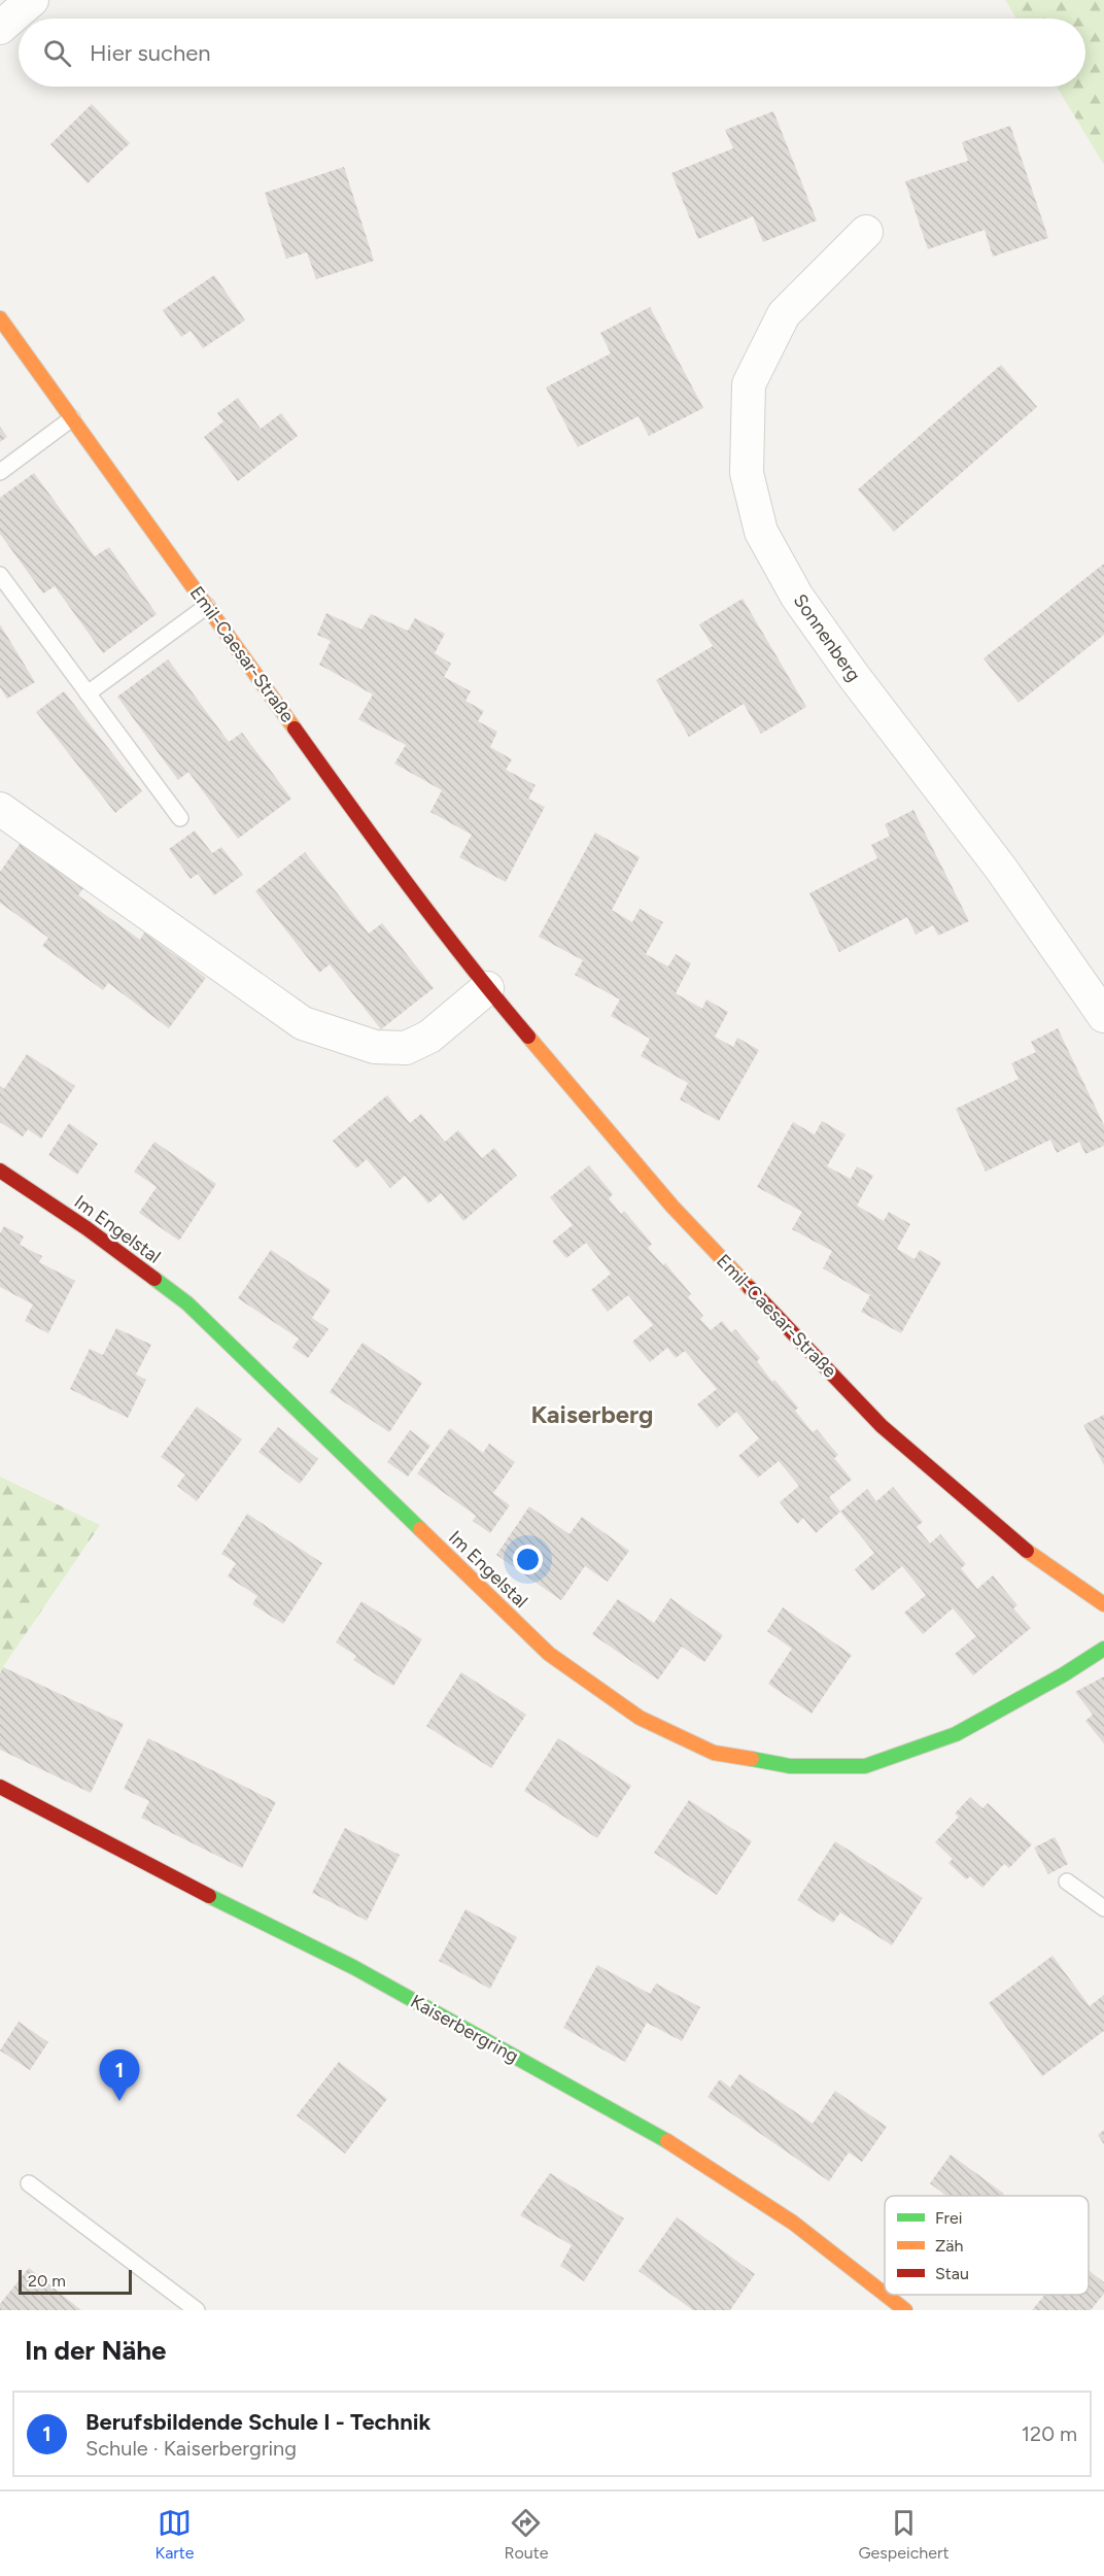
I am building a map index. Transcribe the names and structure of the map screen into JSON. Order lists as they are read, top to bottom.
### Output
{
  "streets": {
    "street": [
      "Sonnenberg",
      "Emil-Caesar-Straße",
      "Im Engelstal",
      "Kaiserbergring"
    ]
  },
  "districts": ["Kaiserberg"],
  "legend": ["Frei", "Zäh", "Stau"],
  "scale_bar": "20 m",
  "page": {
    "search": "Hier suchen",
    "pins": "1",
    "scale": "20 m",
    "heading": "In der Nähe",
    "list": [
      {
        "mark": "1",
        "name": "Berufsbildende Schule I - Technik",
        "note": "Schule · Kaiserbergring",
        "value": "120 m"
      }
    ],
    "nav": ["Karte", "Route", "Gespeichert"]
  }
}
